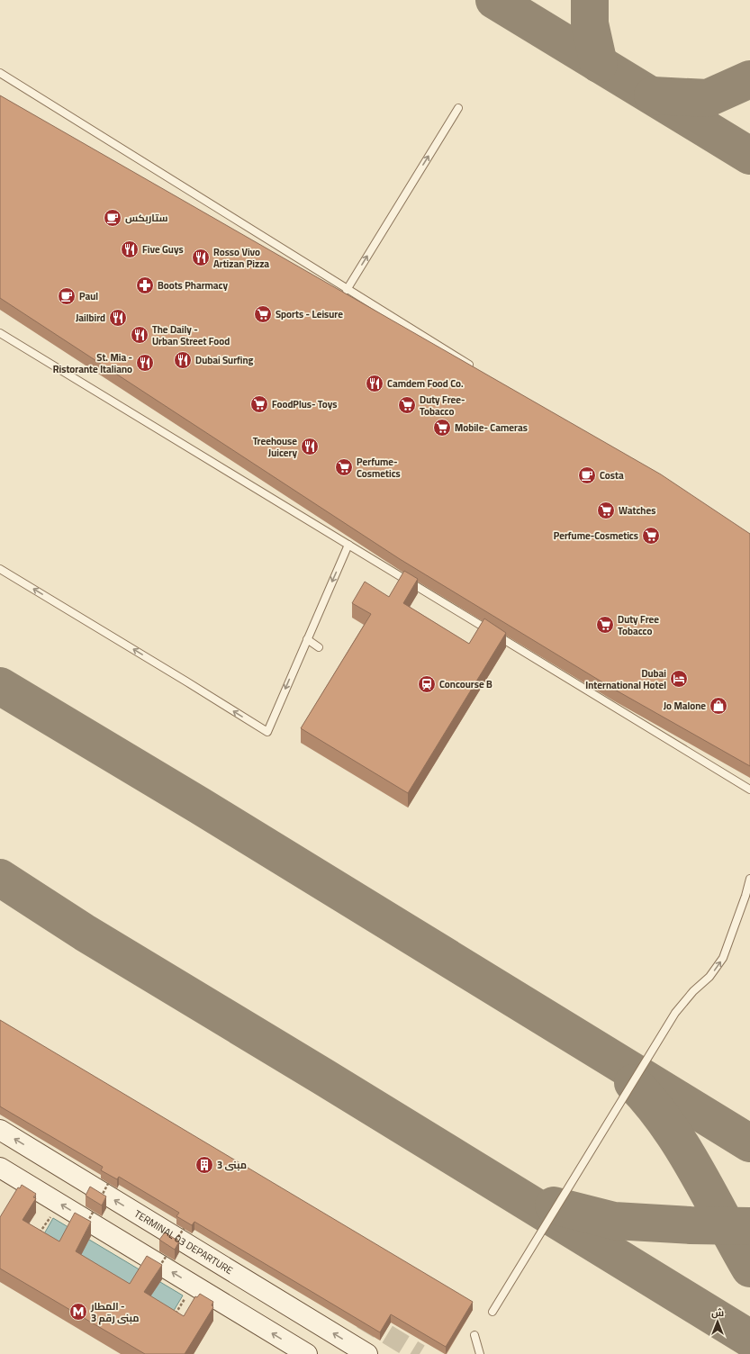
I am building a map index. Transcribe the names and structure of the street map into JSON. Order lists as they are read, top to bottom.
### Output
{
  "streets": {
    "main road": ["TERMINAL 03 DEPARTURE"]
  },
  "places": {
    "cafe": ["ستاربكس", "Paul", "Costa"],
    "restaurant": [
      "Five Guys",
      "Rosso Vivo Artizan Pizza",
      "Jailbird",
      "The Daily - Urban Street Food",
      "Dubai Surfing",
      "St. Mia - Ristorante Italiano",
      "Camdem Food Co.",
      "Treehouse Juicery"
    ],
    "pharmacy": ["Boots Pharmacy"],
    "supermarket": [
      "Sports - Leisure",
      "FoodPlus- Toys",
      "Duty Free- Tobacco",
      "Mobile- Cameras",
      "Perfume- Cosmetics",
      "Watches",
      "Perfume-Cosmetics",
      "Duty Free Tobacco"
    ],
    "hotel": ["Dubai International Hotel"],
    "station": ["Concourse B"],
    "shop": ["Jo Malone"],
    "building": ["مبنى 3"],
    "metro station": ["المطار - مبنى رقم 3"]
  },
  "north": "top"
}
